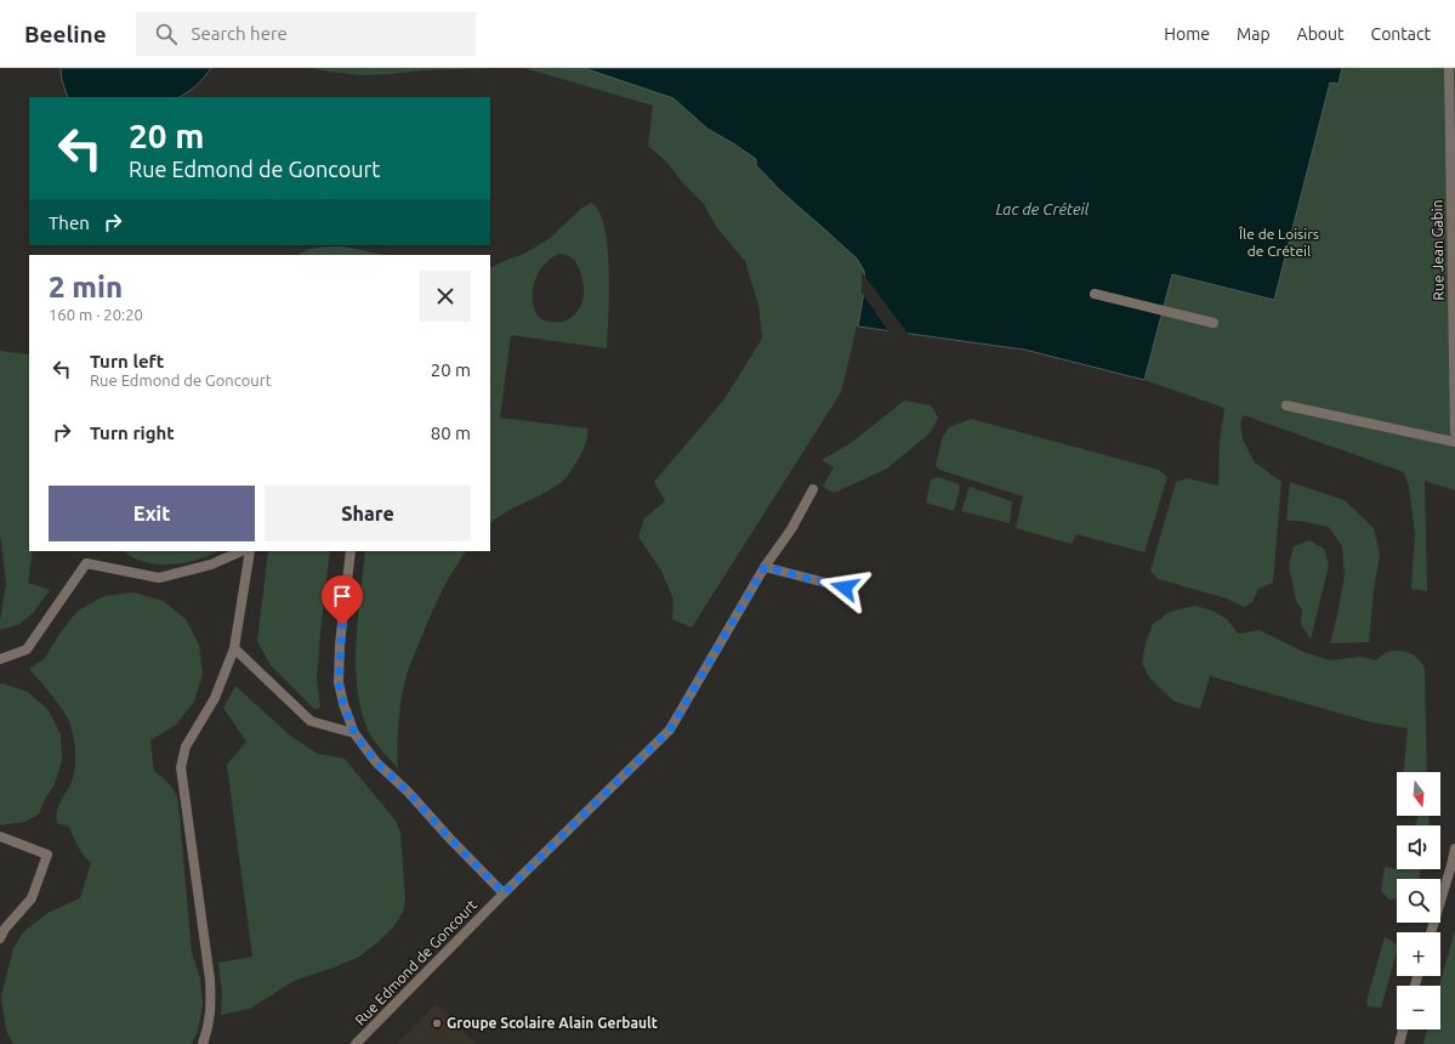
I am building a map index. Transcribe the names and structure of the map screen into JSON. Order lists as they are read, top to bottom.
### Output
{
  "streets": {
    "street": ["Rue Jean Gabin", "Rue Edmond de Goncourt"]
  },
  "water": ["Lac de Créteil"],
  "parks": ["Île de Loisirs de Créteil"],
  "places": ["Groupe Scolaire Alain Gerbault"],
  "north": "bottom",
  "page": {
    "header": "Beeline",
    "search": "Search here",
    "nav": [
      "Home",
      "Map",
      "About",
      "Contact"
    ],
    "turn": ["20 m", "Rue Edmond de Goncourt"],
    "then": "Then",
    "heading": ["2 min", "160 m · 20:20"],
    "list": [
      {
        "name": "Turn left",
        "note": "Rue Edmond de Goncourt",
        "value": "20 m"
      },
      {
        "name": "Turn right",
        "value": "80 m"
      }
    ],
    "buttons": ["Exit", "Share"],
    "map_buttons": ["+", "−"]
  }
}
